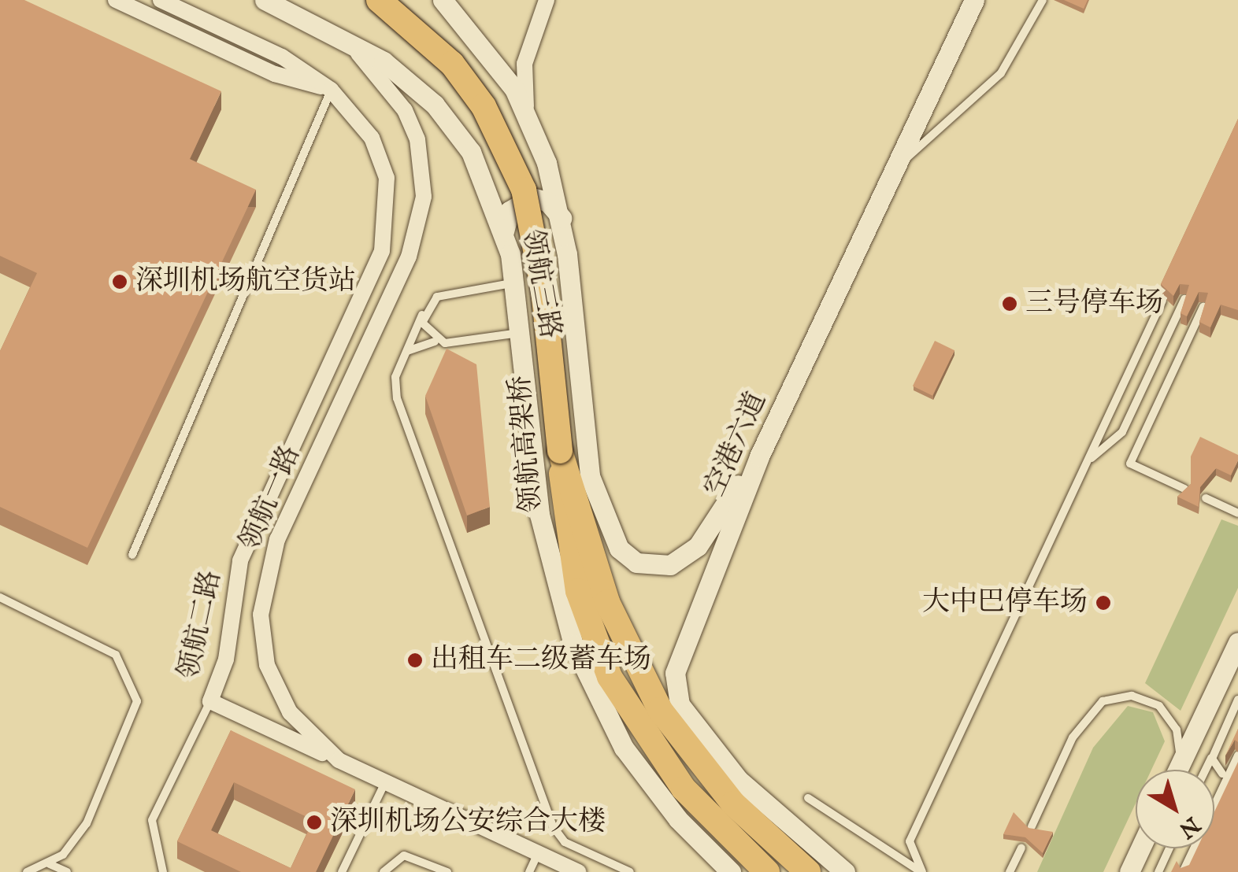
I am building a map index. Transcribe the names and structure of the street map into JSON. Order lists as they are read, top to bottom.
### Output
{
  "streets": {
    "main road": ["领航高架桥"],
    "street": [
      "领航三路",
      "空港六道",
      "领航一路",
      "领航二路"
    ]
  },
  "crossings": [
    ["领航三路", "空港六道"],
    ["领航三路", "领航一路"]
  ],
  "places": [
    "深圳机场航空货站",
    "三号停车场",
    "大中巴停车场",
    "出租车二级蓄车场",
    "深圳机场公安综合大楼"
  ],
  "north": "bottom right"
}
